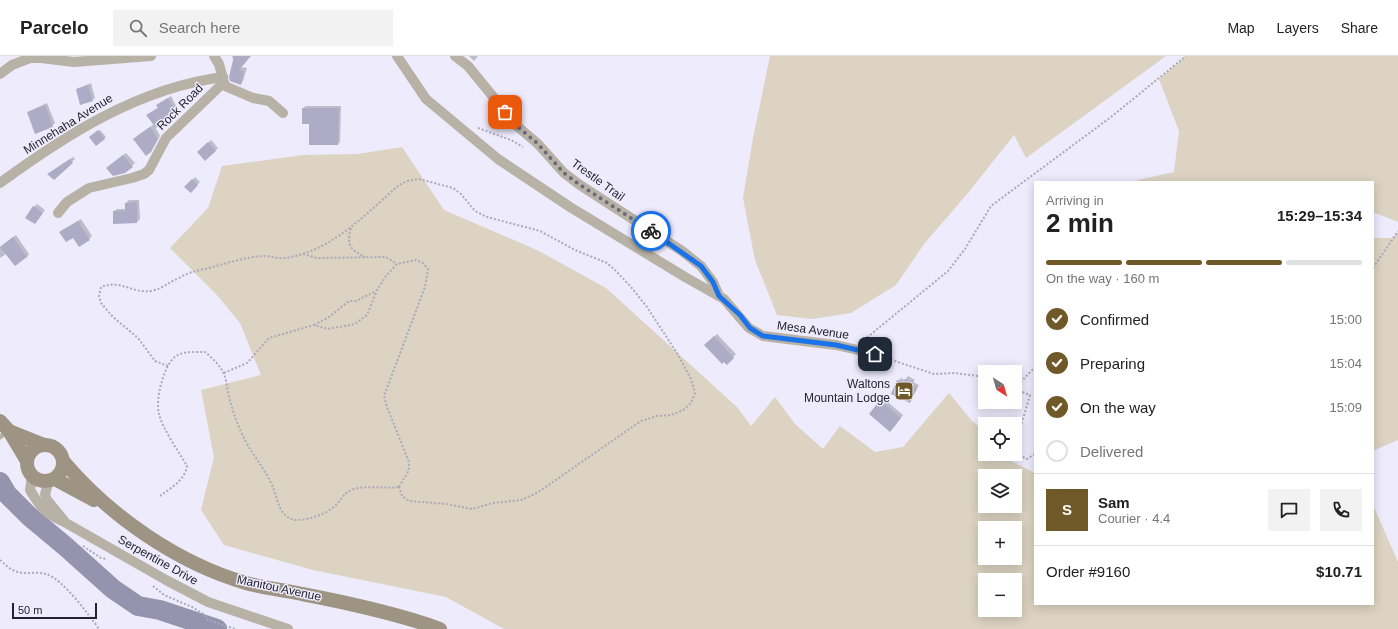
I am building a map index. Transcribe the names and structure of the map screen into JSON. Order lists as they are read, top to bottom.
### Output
{
  "streets": {
    "main road": ["Manitou Avenue"],
    "street": [
      "Rock Road",
      "Minnehaha Avenue",
      "Trestle Trail",
      "Mesa Avenue",
      "Serpentine Drive"
    ]
  },
  "crossings": [
    ["Rock Road", "Minnehaha Avenue"],
    ["Trestle Trail", "Mesa Avenue"],
    ["Serpentine Drive", "Manitou Avenue"]
  ],
  "places": {
    "hotel": ["Waltons Mountain Lodge"]
  },
  "scale_bar": "50 m",
  "north": "bottom right",
  "page": {
    "header": "Parcelo",
    "search": "Search here",
    "nav": ["Map", "Layers", "Share"],
    "heading": ["2 min", "Arriving in", "15:29–15:34"],
    "panel": [
      "Sam",
      "Courier · 4.4",
      "Order #9160",
      "$10.71"
    ],
    "bar": "On the way · 160 m",
    "list": [
      ["Confirmed", "15:00"],
      ["Preparing", "15:04"],
      ["On the way", "15:09"],
      "Delivered"
    ],
    "map_buttons": ["+", "−"],
    "round": "S",
    "scale": "50 m"
  }
}
